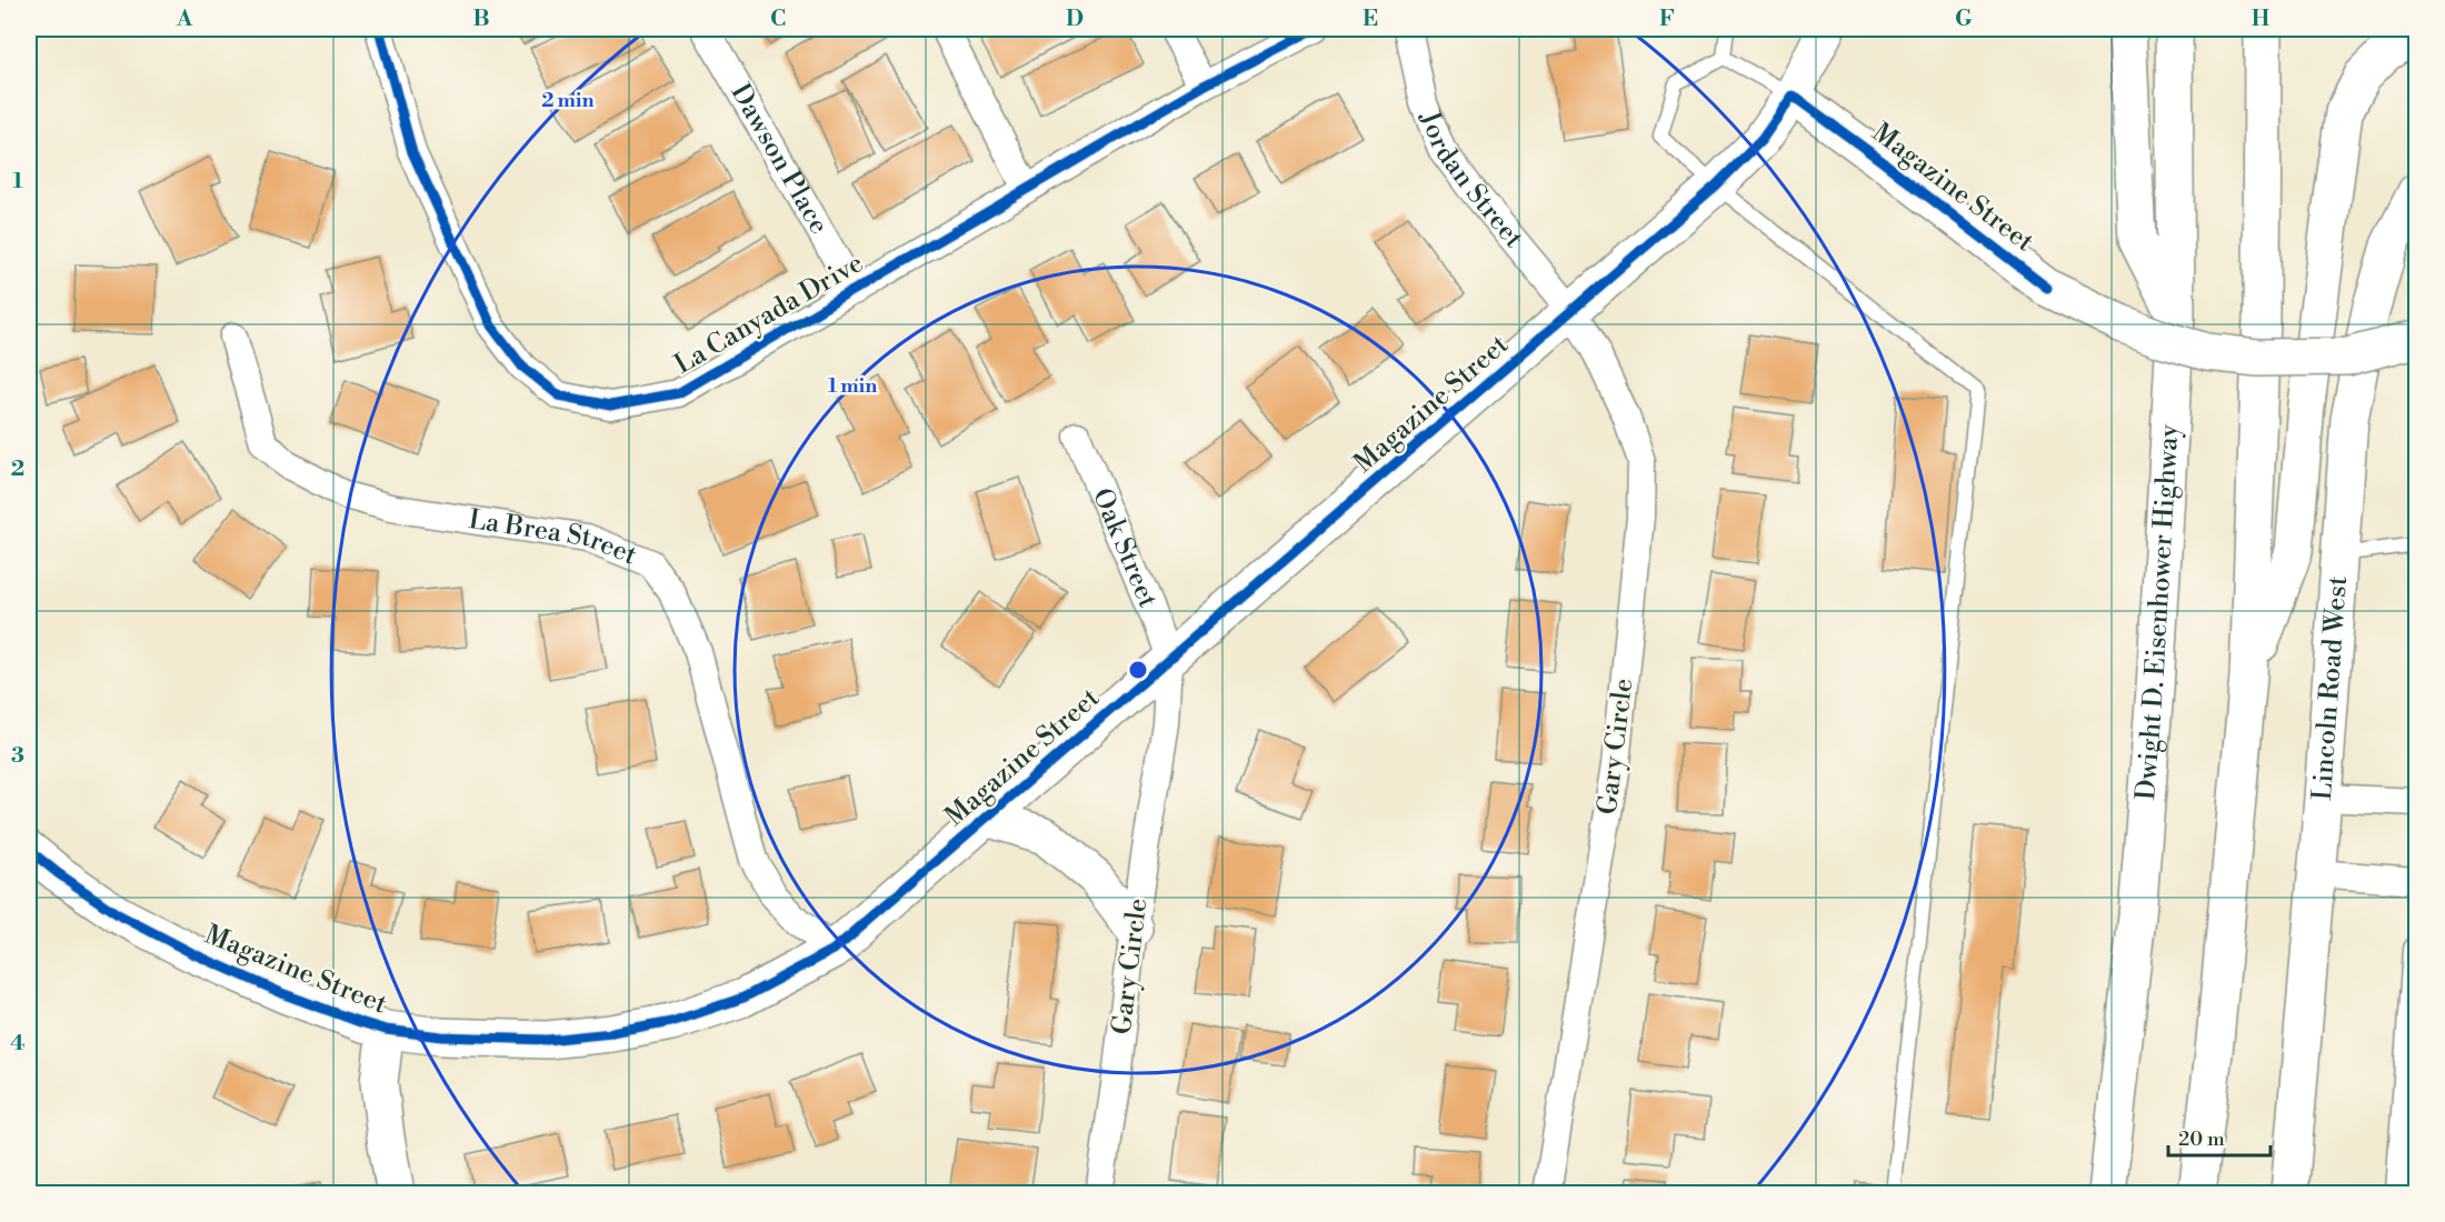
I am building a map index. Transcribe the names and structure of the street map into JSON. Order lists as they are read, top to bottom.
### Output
{
  "streets": {
    "main road": ["Magazine Street", "Dwight D. Eisenhower Highway", "Lincoln Road West"],
    "street": [
      "Dawson Place",
      "Jordan Street",
      "La Canyada Drive",
      "La Brea Street",
      "Oak Street",
      "Gary Circle"
    ]
  },
  "crossings": [
    ["Dawson Place", "La Canyada Drive"],
    ["Jordan Street", "Magazine Street"],
    ["Jordan Street", "Gary Circle"],
    ["Magazine Street", "La Brea Street"],
    ["Magazine Street", "Oak Street"],
    ["Magazine Street", "Gary Circle"],
    ["Oak Street", "Gary Circle"]
  ],
  "scale_bar": "20 m",
  "grid": {
    "columns": [
      "A",
      "B",
      "C",
      "D",
      "E",
      "F",
      "G",
      "H"
    ],
    "rows": [
      "1",
      "2",
      "3",
      "4"
    ]
  },
  "rings": ["2 min", "1 min"]
}
